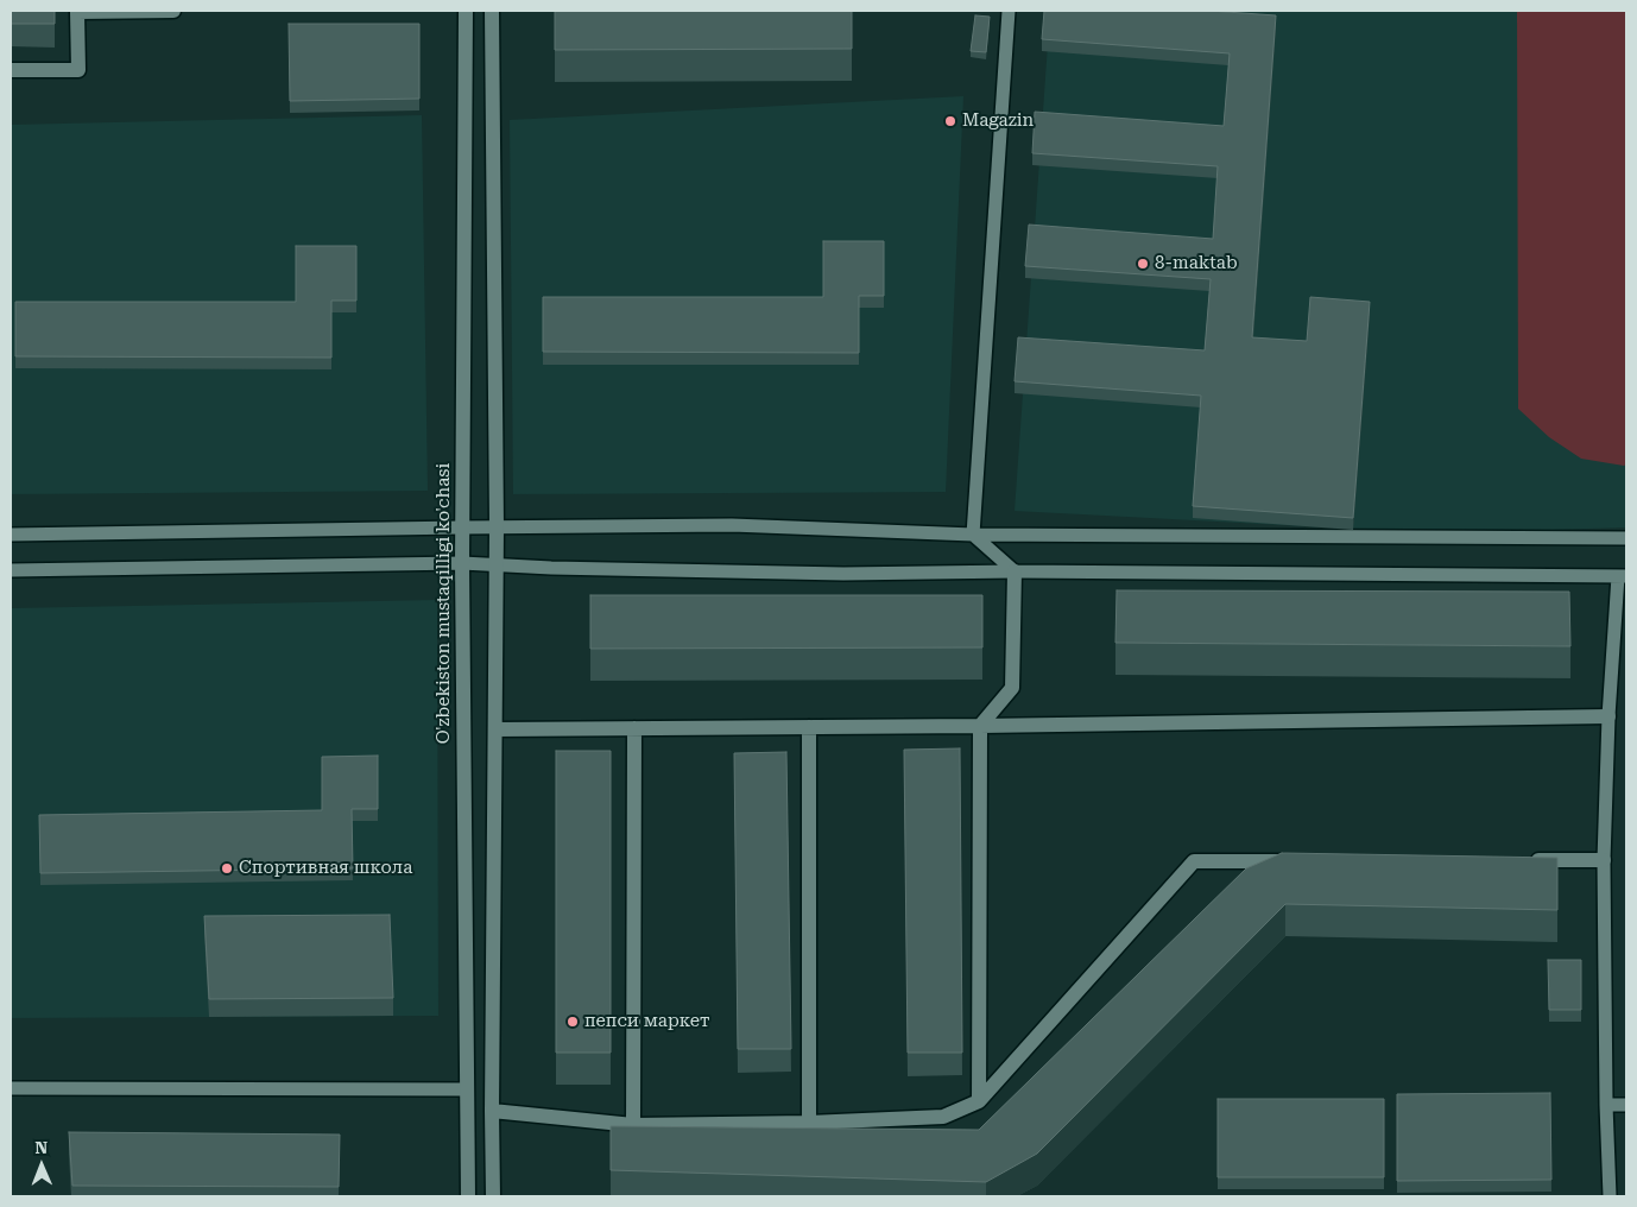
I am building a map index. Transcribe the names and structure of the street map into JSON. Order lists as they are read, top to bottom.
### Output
{
  "streets": {
    "street": ["O'zbekiston mustaqilligi ko'chasi"]
  },
  "places": [
    "Magazin",
    "8-maktab",
    "Спортивная школа",
    "пепси маркет"
  ],
  "north": "top"
}
